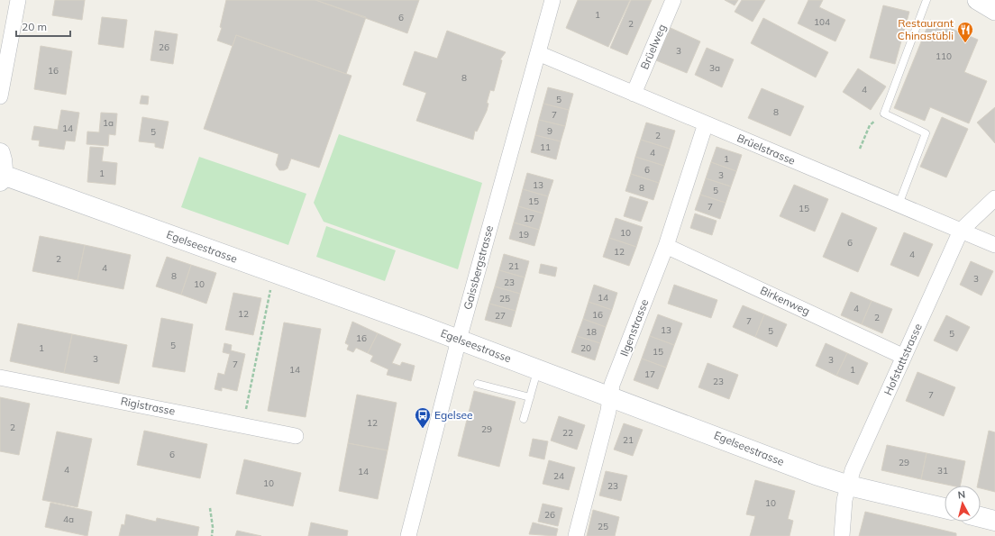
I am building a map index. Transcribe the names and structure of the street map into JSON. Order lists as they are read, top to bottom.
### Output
{
  "streets": {
    "main road": ["Egelseestrasse"],
    "street": [
      "Brüelweg",
      "Brüelstrasse",
      "Gaissbergstrasse",
      "Birkenweg",
      "Ilgenstrasse",
      "Hofstattstrasse",
      "Rigistrasse"
    ]
  },
  "crossings": [
    ["Brüelweg", "Brüelstrasse"],
    ["Brüelstrasse", "Gaissbergstrasse"],
    ["Brüelstrasse", "Ilgenstrasse"],
    ["Brüelstrasse", "Hofstattstrasse"],
    ["Egelseestrasse", "Gaissbergstrasse"],
    ["Egelseestrasse", "Ilgenstrasse"],
    ["Egelseestrasse", "Hofstattstrasse"],
    ["Birkenweg", "Ilgenstrasse"],
    ["Birkenweg", "Hofstattstrasse"]
  ],
  "places": {
    "restaurant": ["Restaurant Chinastübli"],
    "bus stop": ["Egelsee"]
  },
  "house_numbers": [
    "1",
    "6",
    "104",
    "2",
    "26",
    "3",
    "110",
    "3a",
    "16",
    "8",
    "4",
    "5",
    "8",
    "7",
    "1a",
    "14",
    "9",
    "5",
    "2",
    "11",
    "4",
    "1",
    "6",
    "1",
    "3",
    "13",
    "8",
    "5",
    "15",
    "7",
    "15",
    "17",
    "10",
    "19",
    "6",
    "12",
    "4",
    "2",
    "21",
    "4",
    "8",
    "3",
    "23",
    "10",
    "14",
    "25",
    "4",
    "12",
    "16",
    "27",
    "2",
    "7",
    "13",
    "5",
    "18",
    "5",
    "16",
    "5",
    "1",
    "20",
    "15",
    "3",
    "3",
    "7",
    "14",
    "1",
    "17",
    "23",
    "7",
    "12",
    "2",
    "29",
    "22",
    "21",
    "6",
    "29",
    "4",
    "31",
    "14",
    "24",
    "10",
    "23",
    "10",
    "26",
    "4a",
    "25"
  ],
  "scale_bar": "20 m",
  "north": "top"
}
